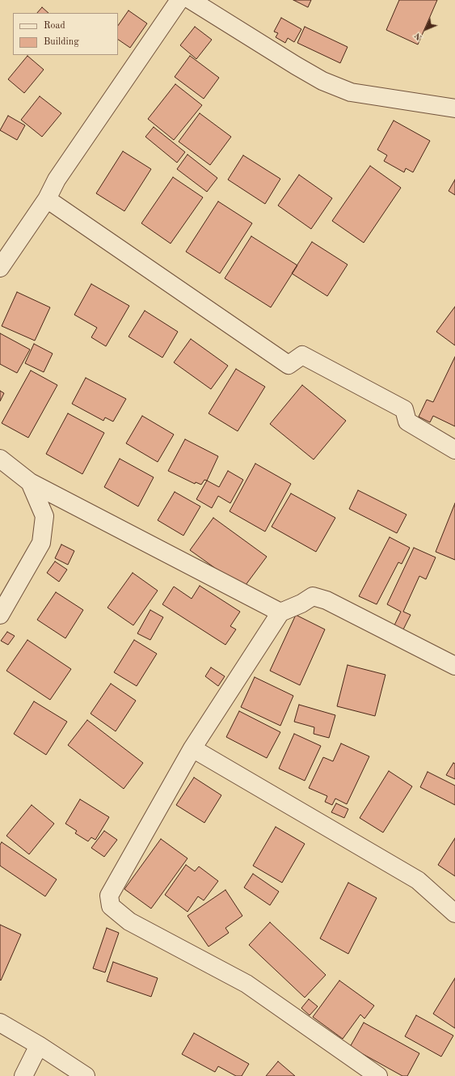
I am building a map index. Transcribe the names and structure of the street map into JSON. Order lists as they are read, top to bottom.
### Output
{
  "legend": ["Road", "Building"],
  "north": "bottom left"
}
